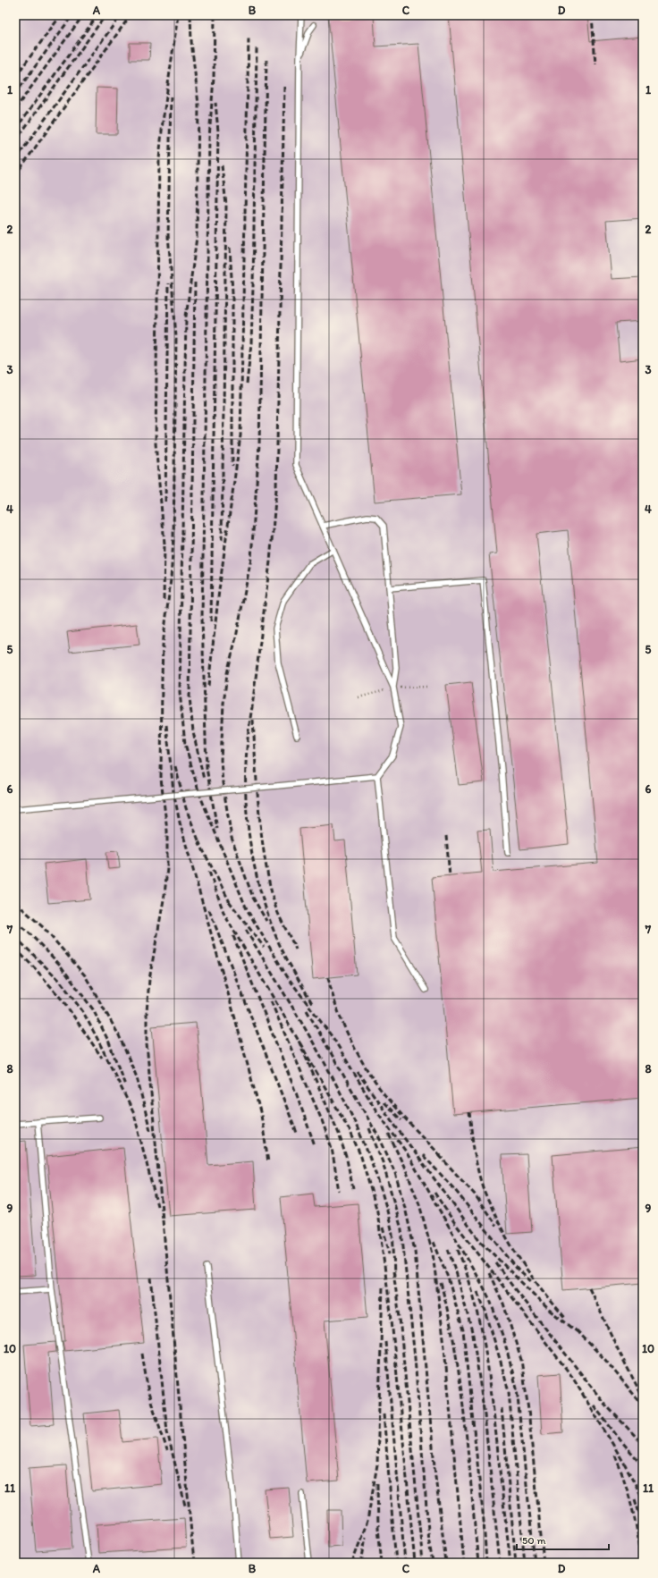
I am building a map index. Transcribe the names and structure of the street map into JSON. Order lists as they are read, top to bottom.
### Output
{
  "scale_bar": "50 m",
  "grid": {
    "columns": [
      "A",
      "B",
      "C",
      "D"
    ],
    "rows": [
      "1",
      "2",
      "3",
      "4",
      "5",
      "6",
      "7",
      "8",
      "9",
      "10",
      "11"
    ]
  }
}
